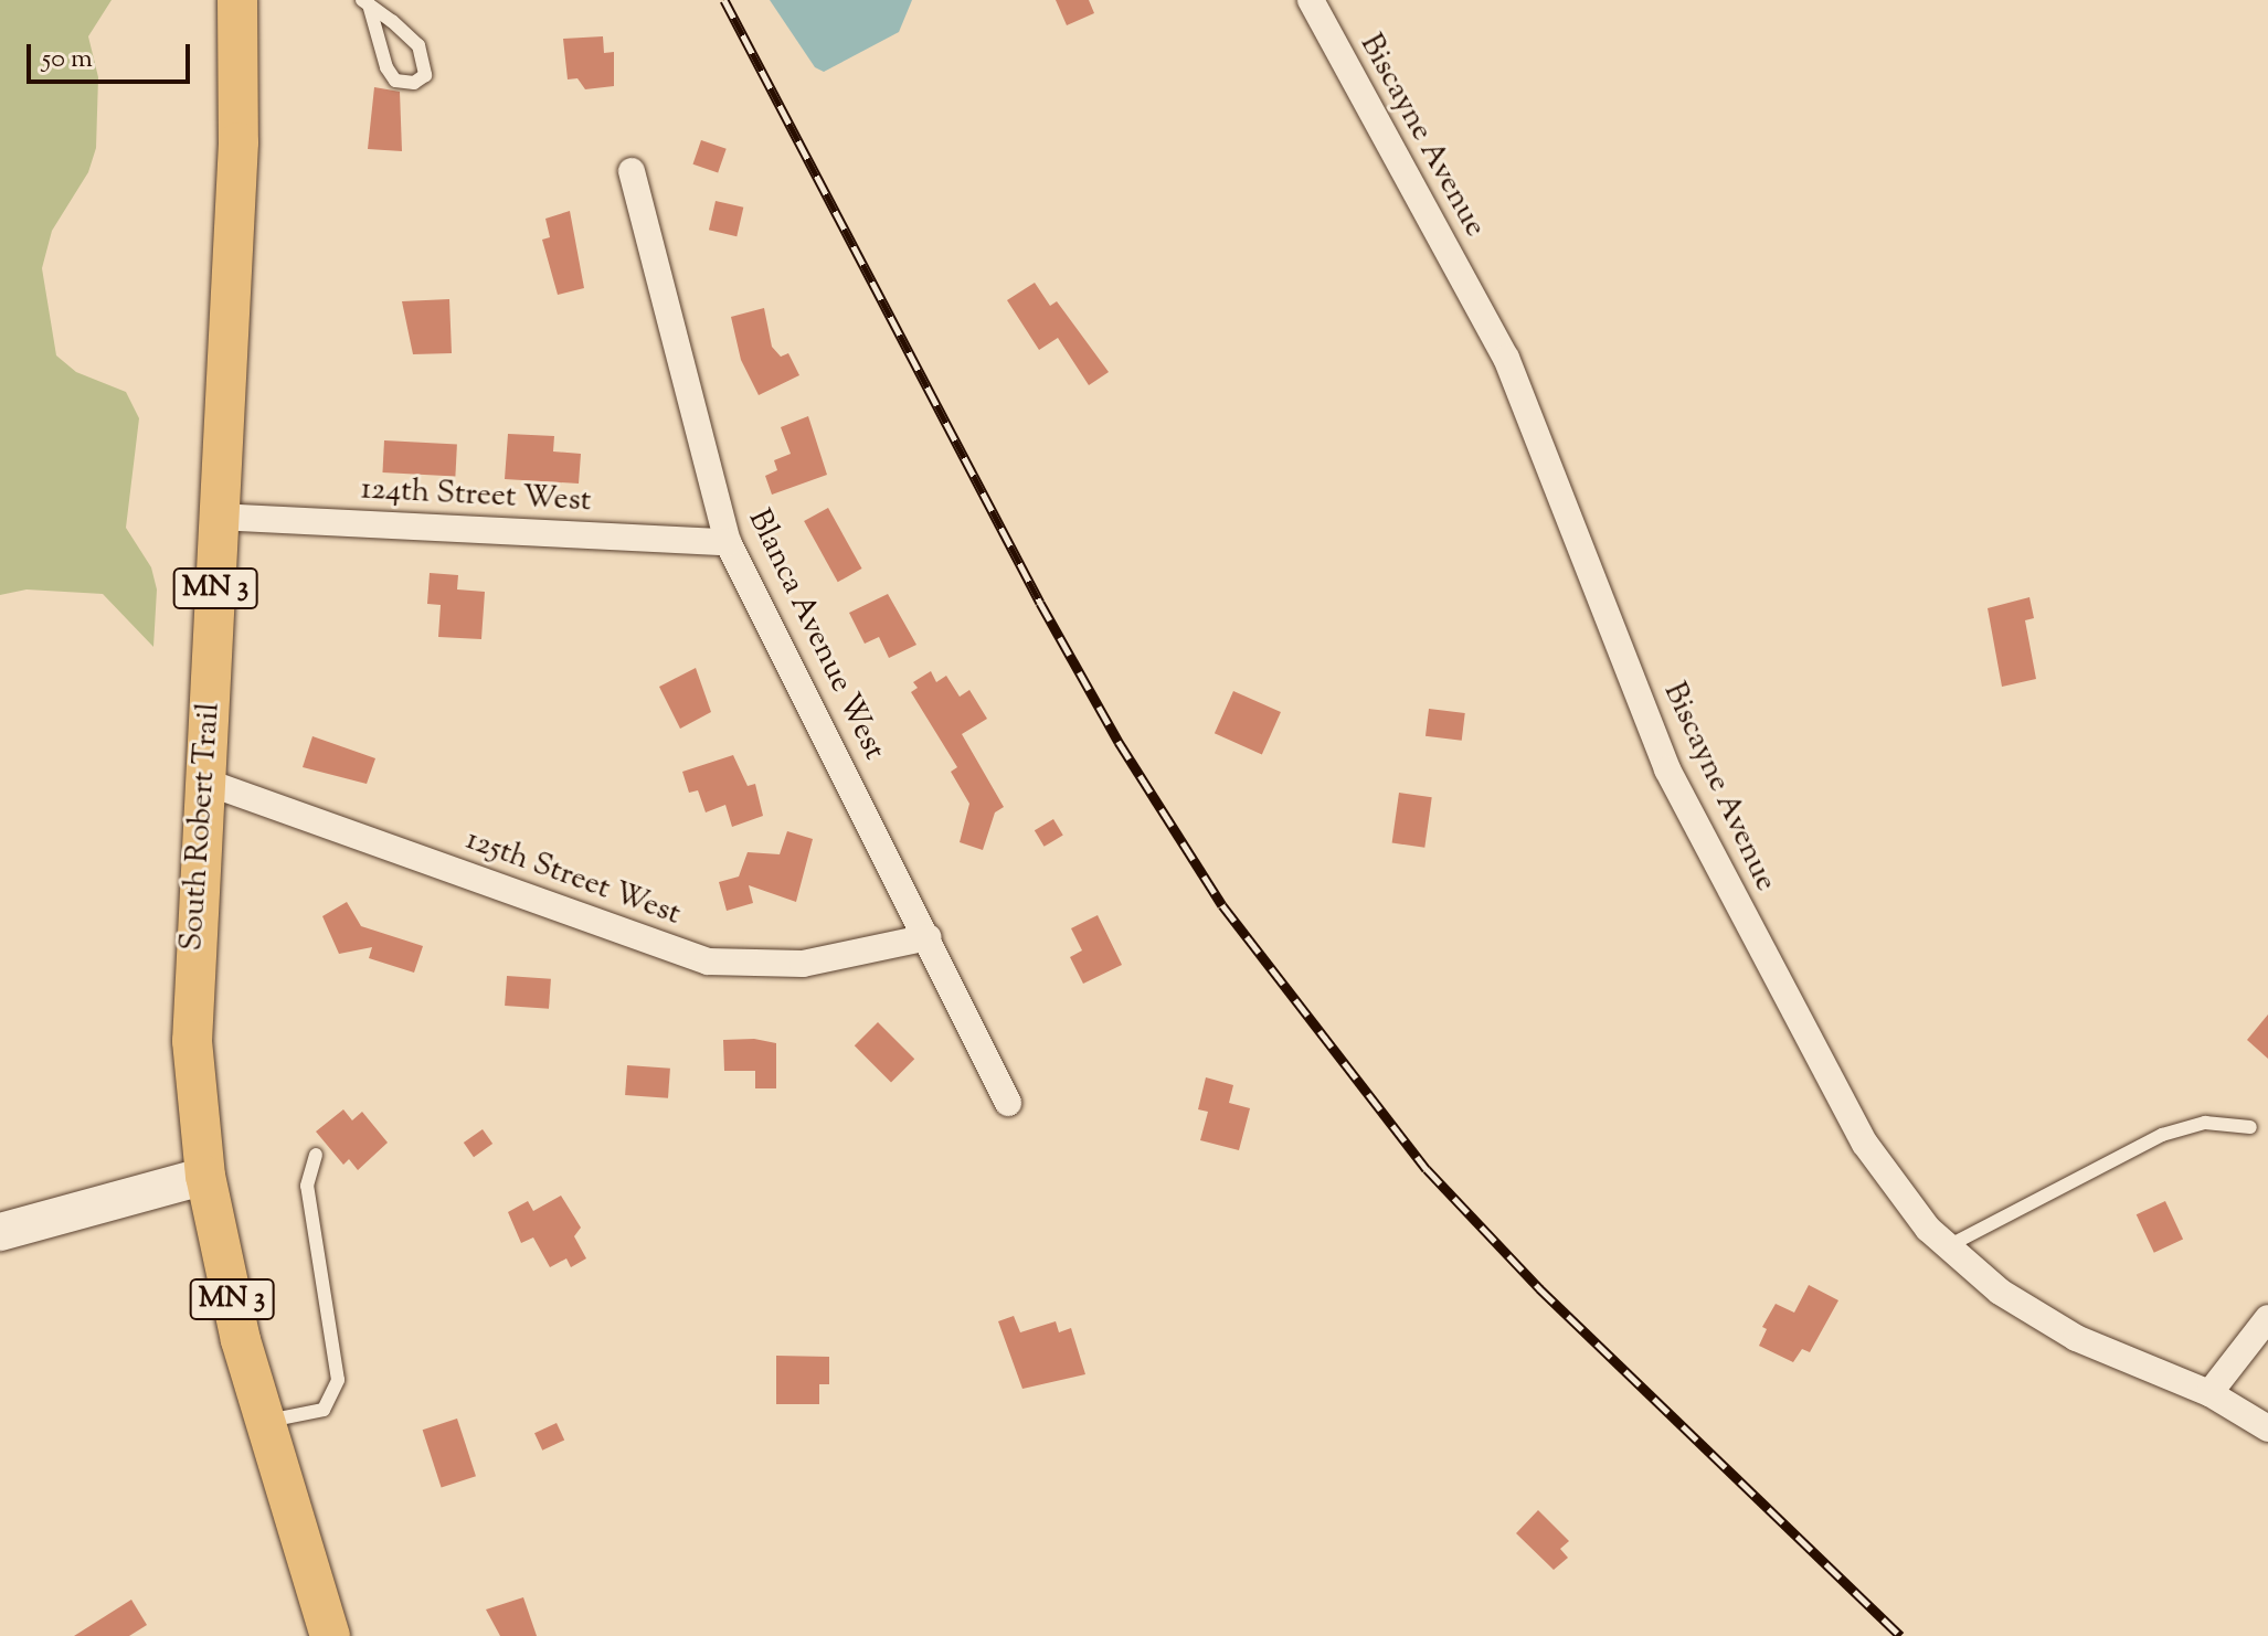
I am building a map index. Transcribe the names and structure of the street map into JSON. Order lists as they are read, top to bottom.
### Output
{
  "streets": {
    "main road": ["MN 3", "South Robert Trail"],
    "street": [
      "Biscayne Avenue",
      "124th Street West",
      "Blanca Avenue West",
      "125th Street West"
    ]
  },
  "crossings": [
    ["124th Street West", "Blanca Avenue West"],
    ["124th Street West", "South Robert Trail"],
    ["Blanca Avenue West", "125th Street West"],
    ["South Robert Trail", "125th Street West"]
  ],
  "scale_bar": "50 m"
}
